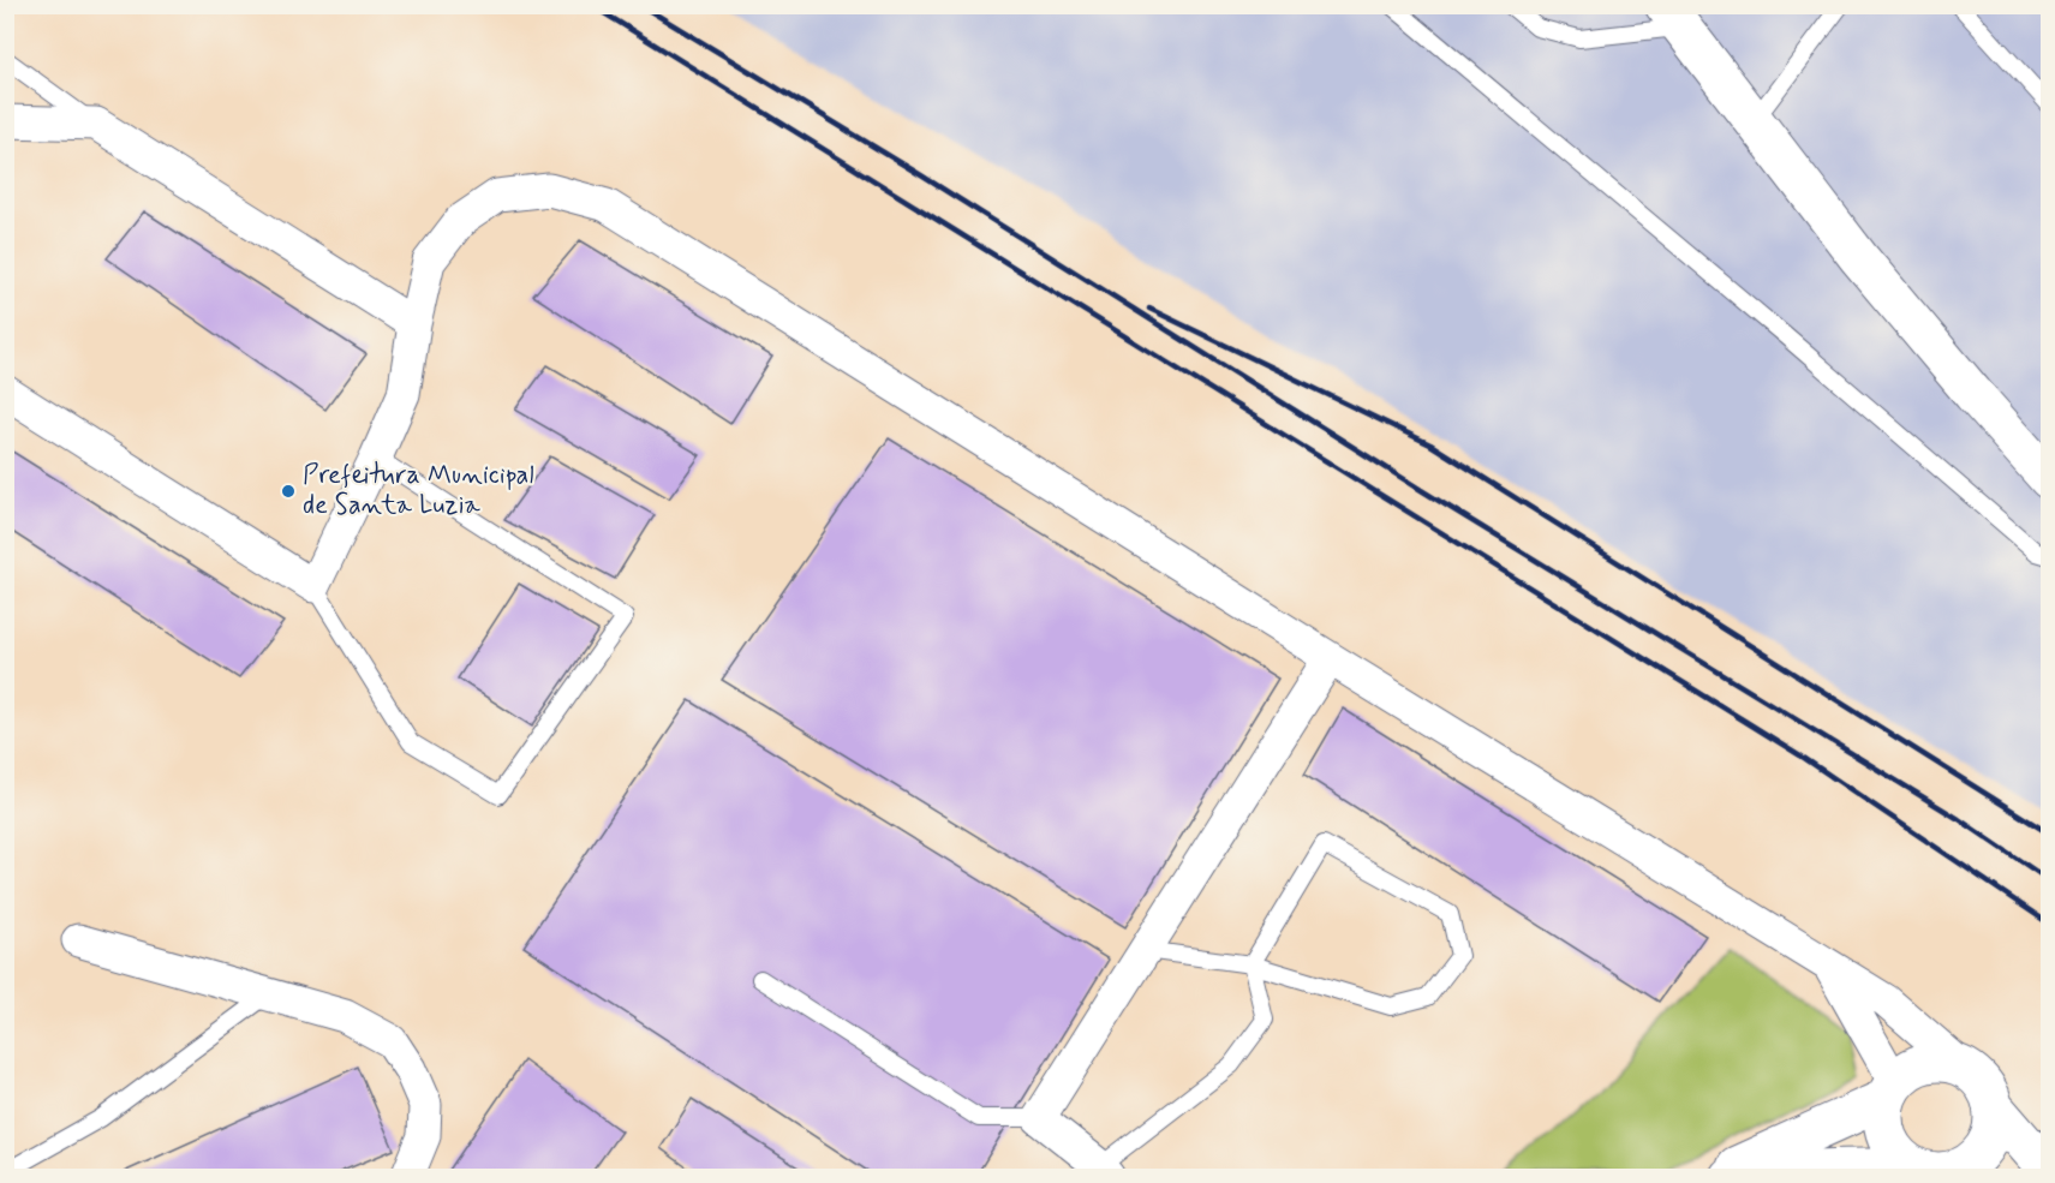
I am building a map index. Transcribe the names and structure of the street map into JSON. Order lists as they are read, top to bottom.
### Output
{
  "places": ["Prefeitura Municipal de Santa Luzia"]
}
